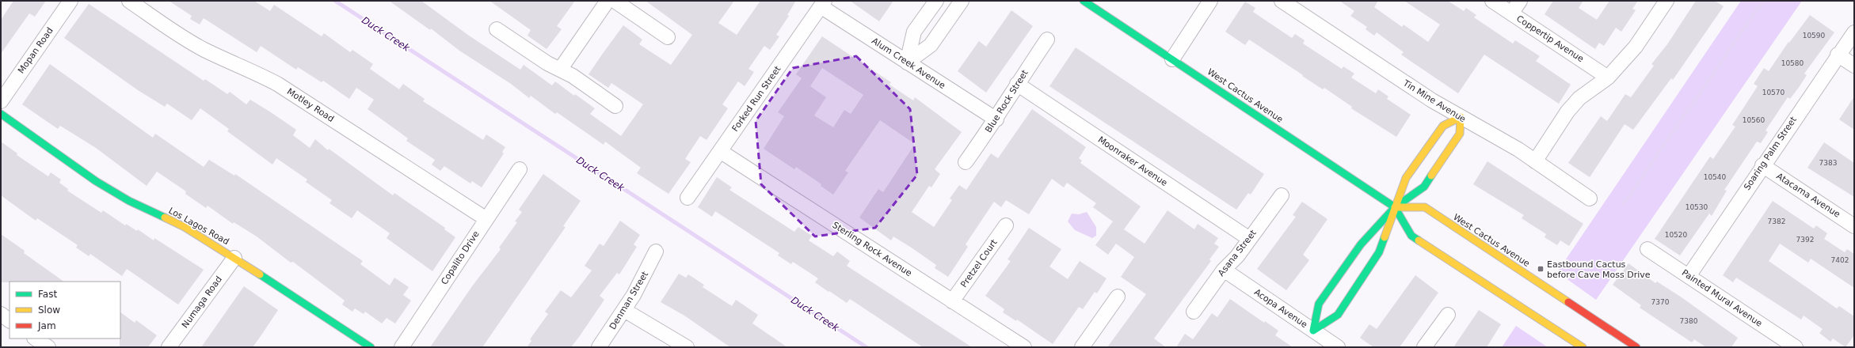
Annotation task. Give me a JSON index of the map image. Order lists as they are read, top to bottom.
{
  "streets": {
    "street": [
      "Coppertip Avenue",
      "Mopan Road",
      "Alum Creek Avenue",
      "West Cactus Avenue",
      "Forked Run Street",
      "Blue Rock Street",
      "Tin Mine Avenue",
      "Motley Road",
      "Soaring Palm Street",
      "Moonraker Avenue",
      "Atacama Avenue",
      "Los Lagos Road",
      "Sterling Rock Avenue",
      "Asana Street",
      "Copalito Drive",
      "Pretzel Court",
      "Painted Mural Avenue",
      "Denman Street",
      "Numaga Road",
      "Acopa Avenue"
    ]
  },
  "crossings": [
    ["Alum Creek Avenue", "Forked Run Street"],
    ["Alum Creek Avenue", "Blue Rock Street"],
    ["Forked Run Street", "Sterling Rock Avenue"],
    ["Blue Rock Street", "Moonraker Avenue"],
    ["Motley Road", "Copalito Drive"],
    ["Soaring Palm Street", "Atacama Avenue"],
    ["Soaring Palm Street", "Painted Mural Avenue"],
    ["Moonraker Avenue", "Asana Street"],
    ["Los Lagos Road", "Numaga Road"],
    ["Sterling Rock Avenue", "Pretzel Court"],
    ["Asana Street", "Acopa Avenue"]
  ],
  "water": ["Duck Creek"],
  "places": {
    "transit": ["Eastbound Cactus before Cave Moss Drive"]
  },
  "house_numbers": [
    "10590",
    "10580",
    "10570",
    "10560",
    "7383",
    "10540",
    "10530",
    "7382",
    "10520",
    "7392",
    "7402",
    "7370",
    "7380"
  ],
  "legend": ["Fast", "Slow", "Jam"]
}
